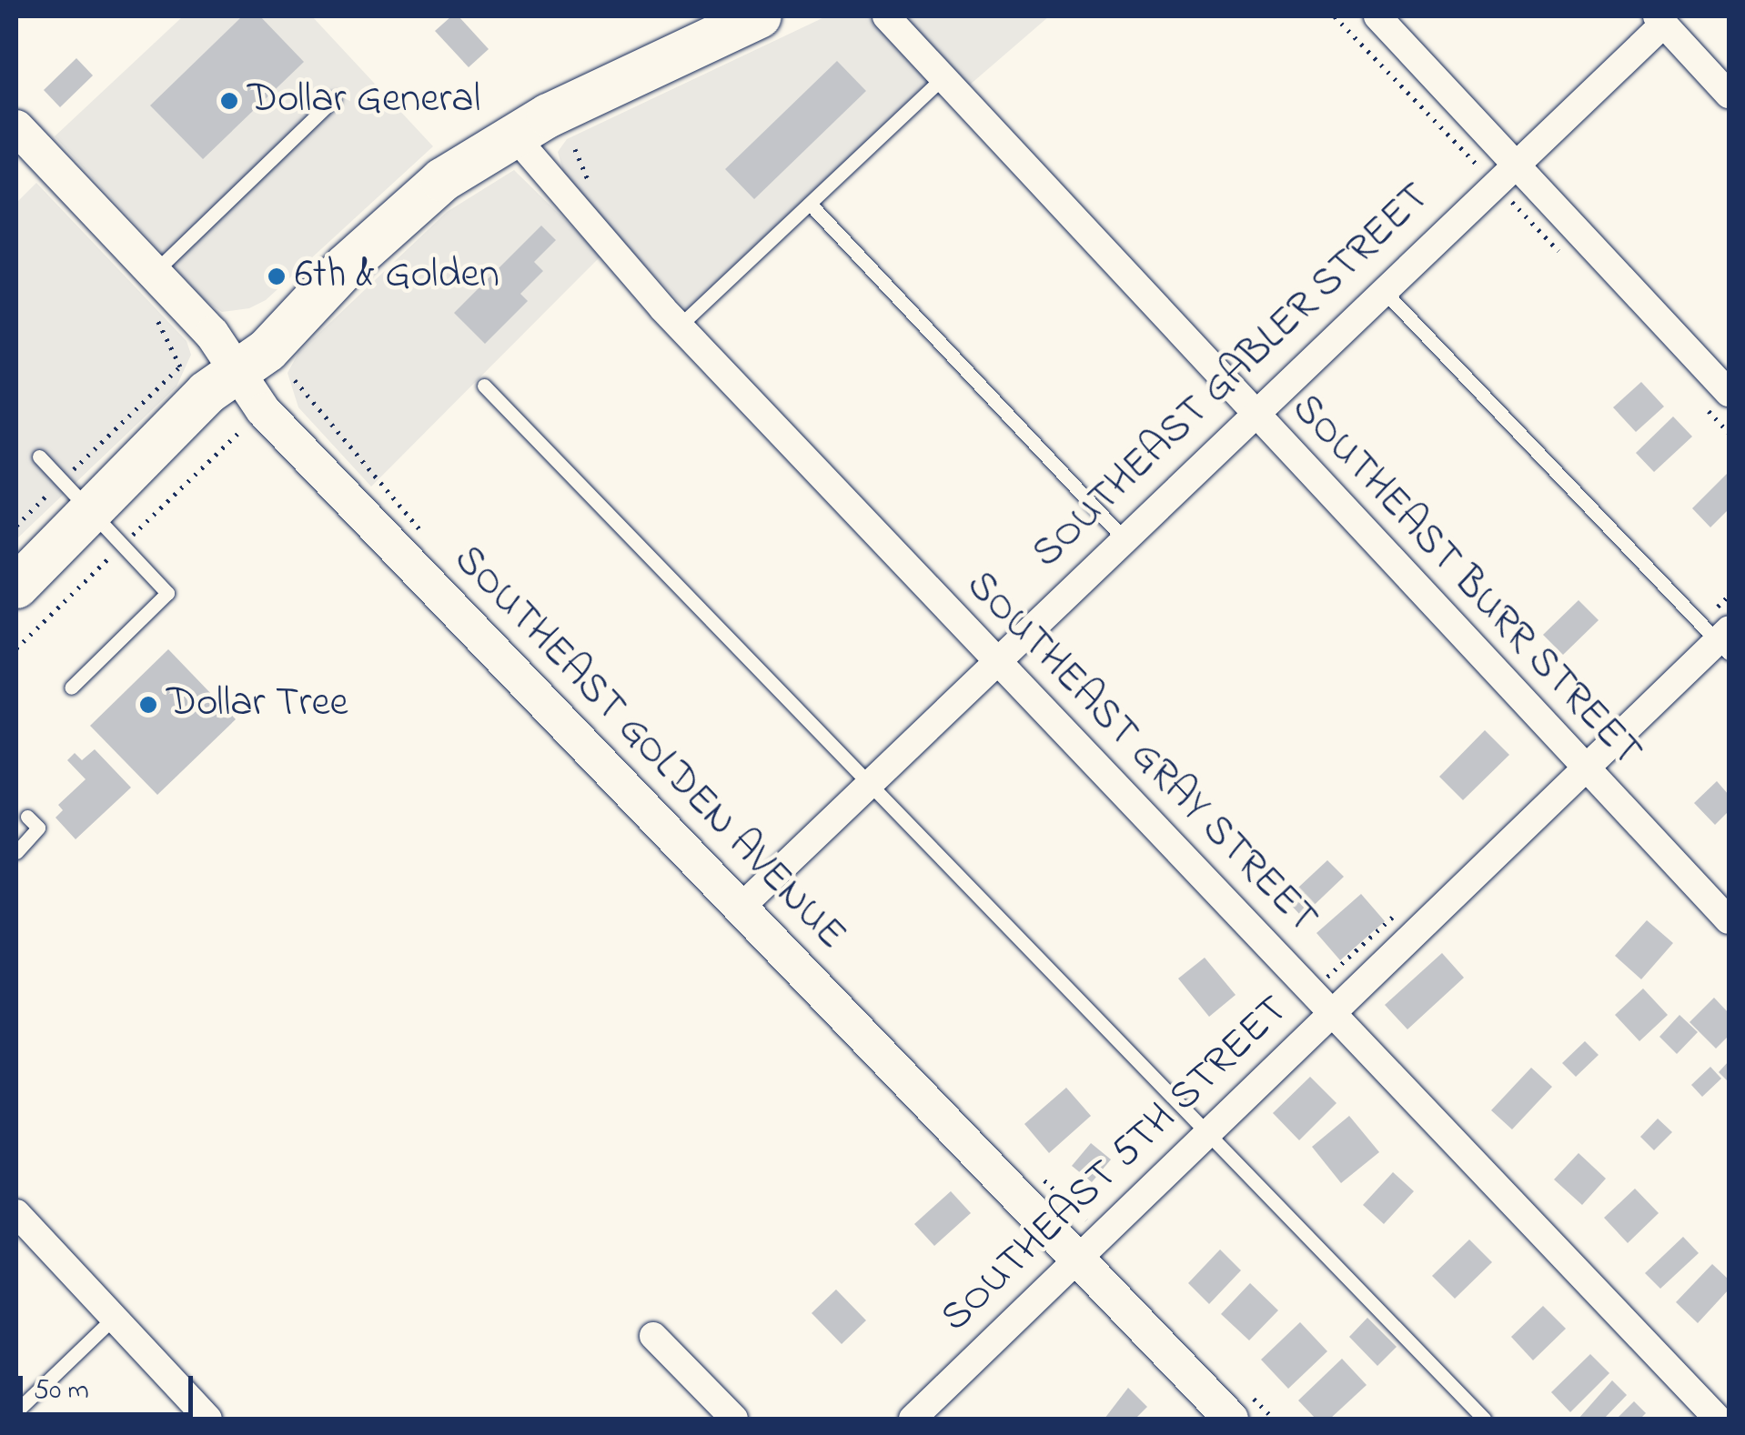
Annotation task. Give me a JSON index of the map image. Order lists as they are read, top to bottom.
{
  "streets": {
    "street": [
      "SOUTHEAST GABLER STREET",
      "SOUTHEAST BURR STREET",
      "SOUTHEAST GOLDEN AVENUE",
      "SOUTHEAST GRAY STREET",
      "SOUTHEAST 5TH STREET"
    ]
  },
  "crossings": [
    ["SOUTHEAST GABLER STREET", "SOUTHEAST BURR STREET"],
    ["SOUTHEAST GABLER STREET", "SOUTHEAST GOLDEN AVENUE"],
    ["SOUTHEAST GABLER STREET", "SOUTHEAST GRAY STREET"],
    ["SOUTHEAST BURR STREET", "SOUTHEAST 5TH STREET"],
    ["SOUTHEAST GOLDEN AVENUE", "SOUTHEAST 5TH STREET"],
    ["SOUTHEAST GRAY STREET", "SOUTHEAST 5TH STREET"]
  ],
  "places": ["Dollar General", "6th & Golden", "Dollar Tree"],
  "scale_bar": "50 m"
}
